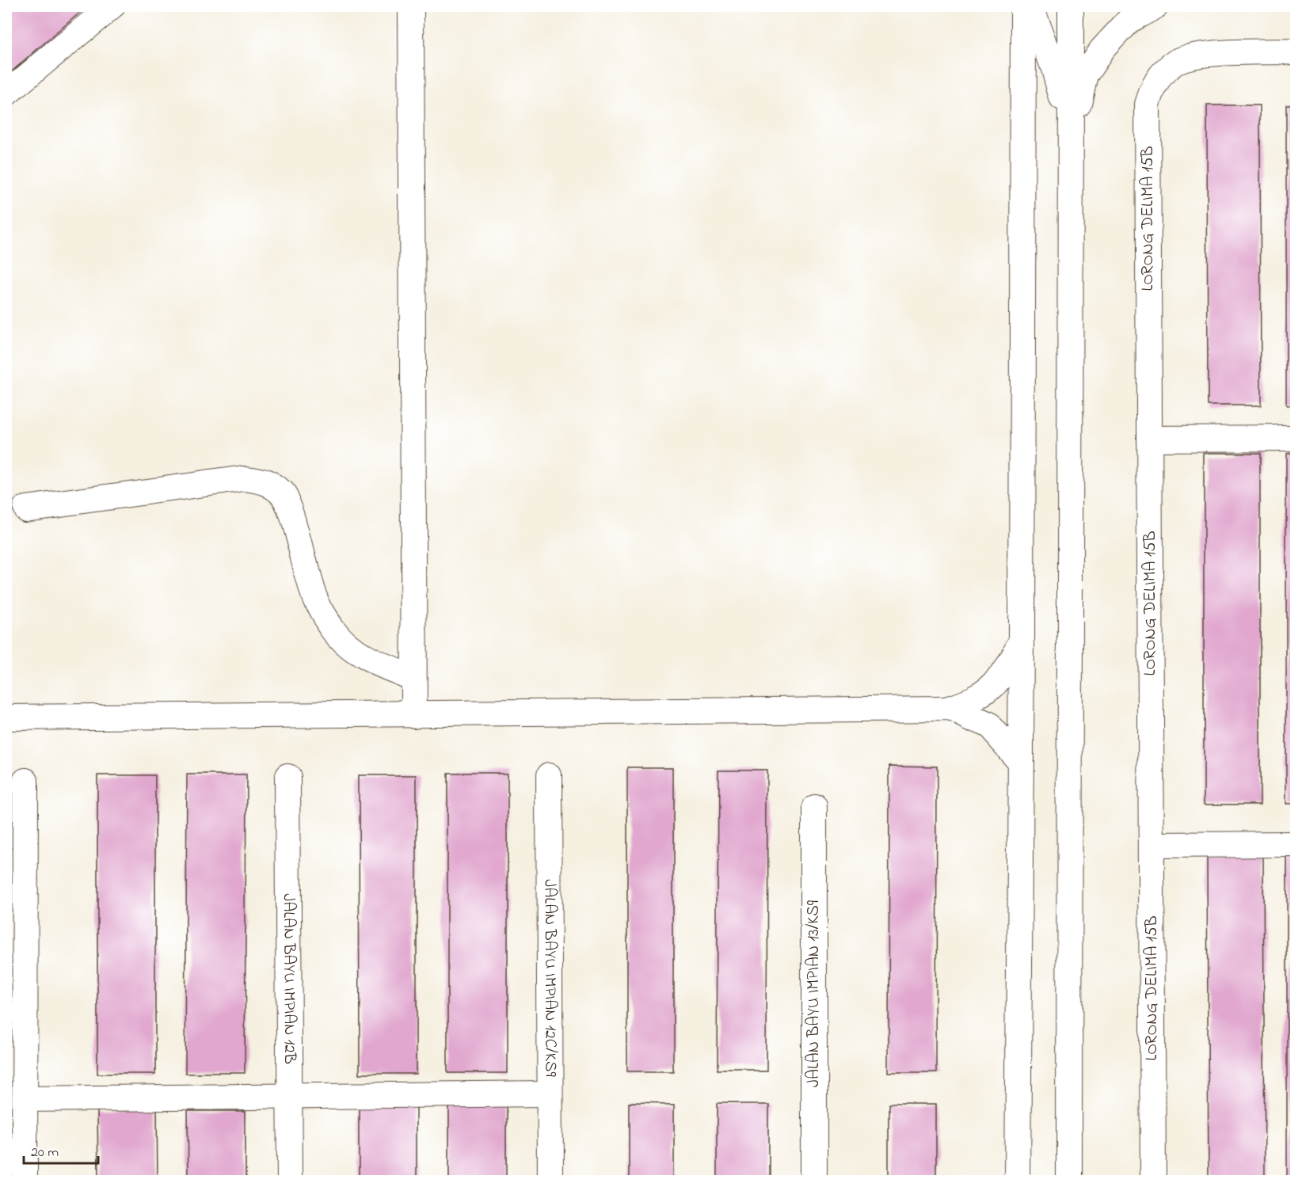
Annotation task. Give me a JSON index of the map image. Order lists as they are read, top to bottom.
{
  "streets": {
    "street": [
      "LORONG DELIMA 15B",
      "JALAN BAYU IMPIAN 12C/KS9",
      "JALAN BAYU IMPIAN 12B",
      "JALAN BAYU IMPIAN 13/KS9"
    ]
  },
  "scale_bar": "20 m"
}
